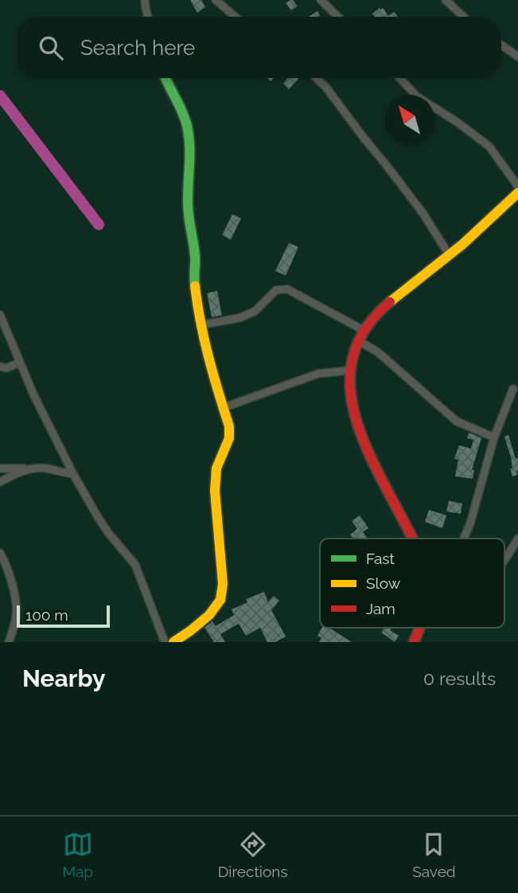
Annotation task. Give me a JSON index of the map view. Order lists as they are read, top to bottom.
{
  "legend": ["Fast", "Slow", "Jam"],
  "scale_bar": "100 m",
  "north": "top left",
  "page": {
    "search": "Search here",
    "scale": "100 m",
    "heading": ["Nearby", "0 results"],
    "nav": ["Map", "Directions", "Saved"]
  }
}
